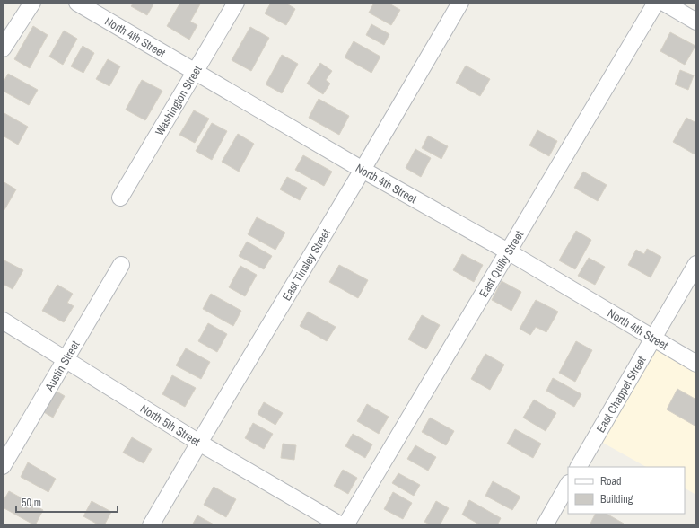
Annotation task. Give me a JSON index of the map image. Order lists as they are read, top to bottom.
{
  "streets": {
    "street": [
      "North 4th Street",
      "Washington Street",
      "East Tinsley Street",
      "East Quilly Street",
      "Austin Street",
      "East Chappel Street",
      "North 5th Street"
    ]
  },
  "crossings": [
    ["North 4th Street", "Washington Street"],
    ["North 4th Street", "East Tinsley Street"],
    ["North 4th Street", "East Quilly Street"],
    ["North 4th Street", "East Chappel Street"],
    ["East Tinsley Street", "North 5th Street"],
    ["Austin Street", "North 5th Street"]
  ],
  "legend": ["Road", "Building"],
  "scale_bar": "50 m"
}
